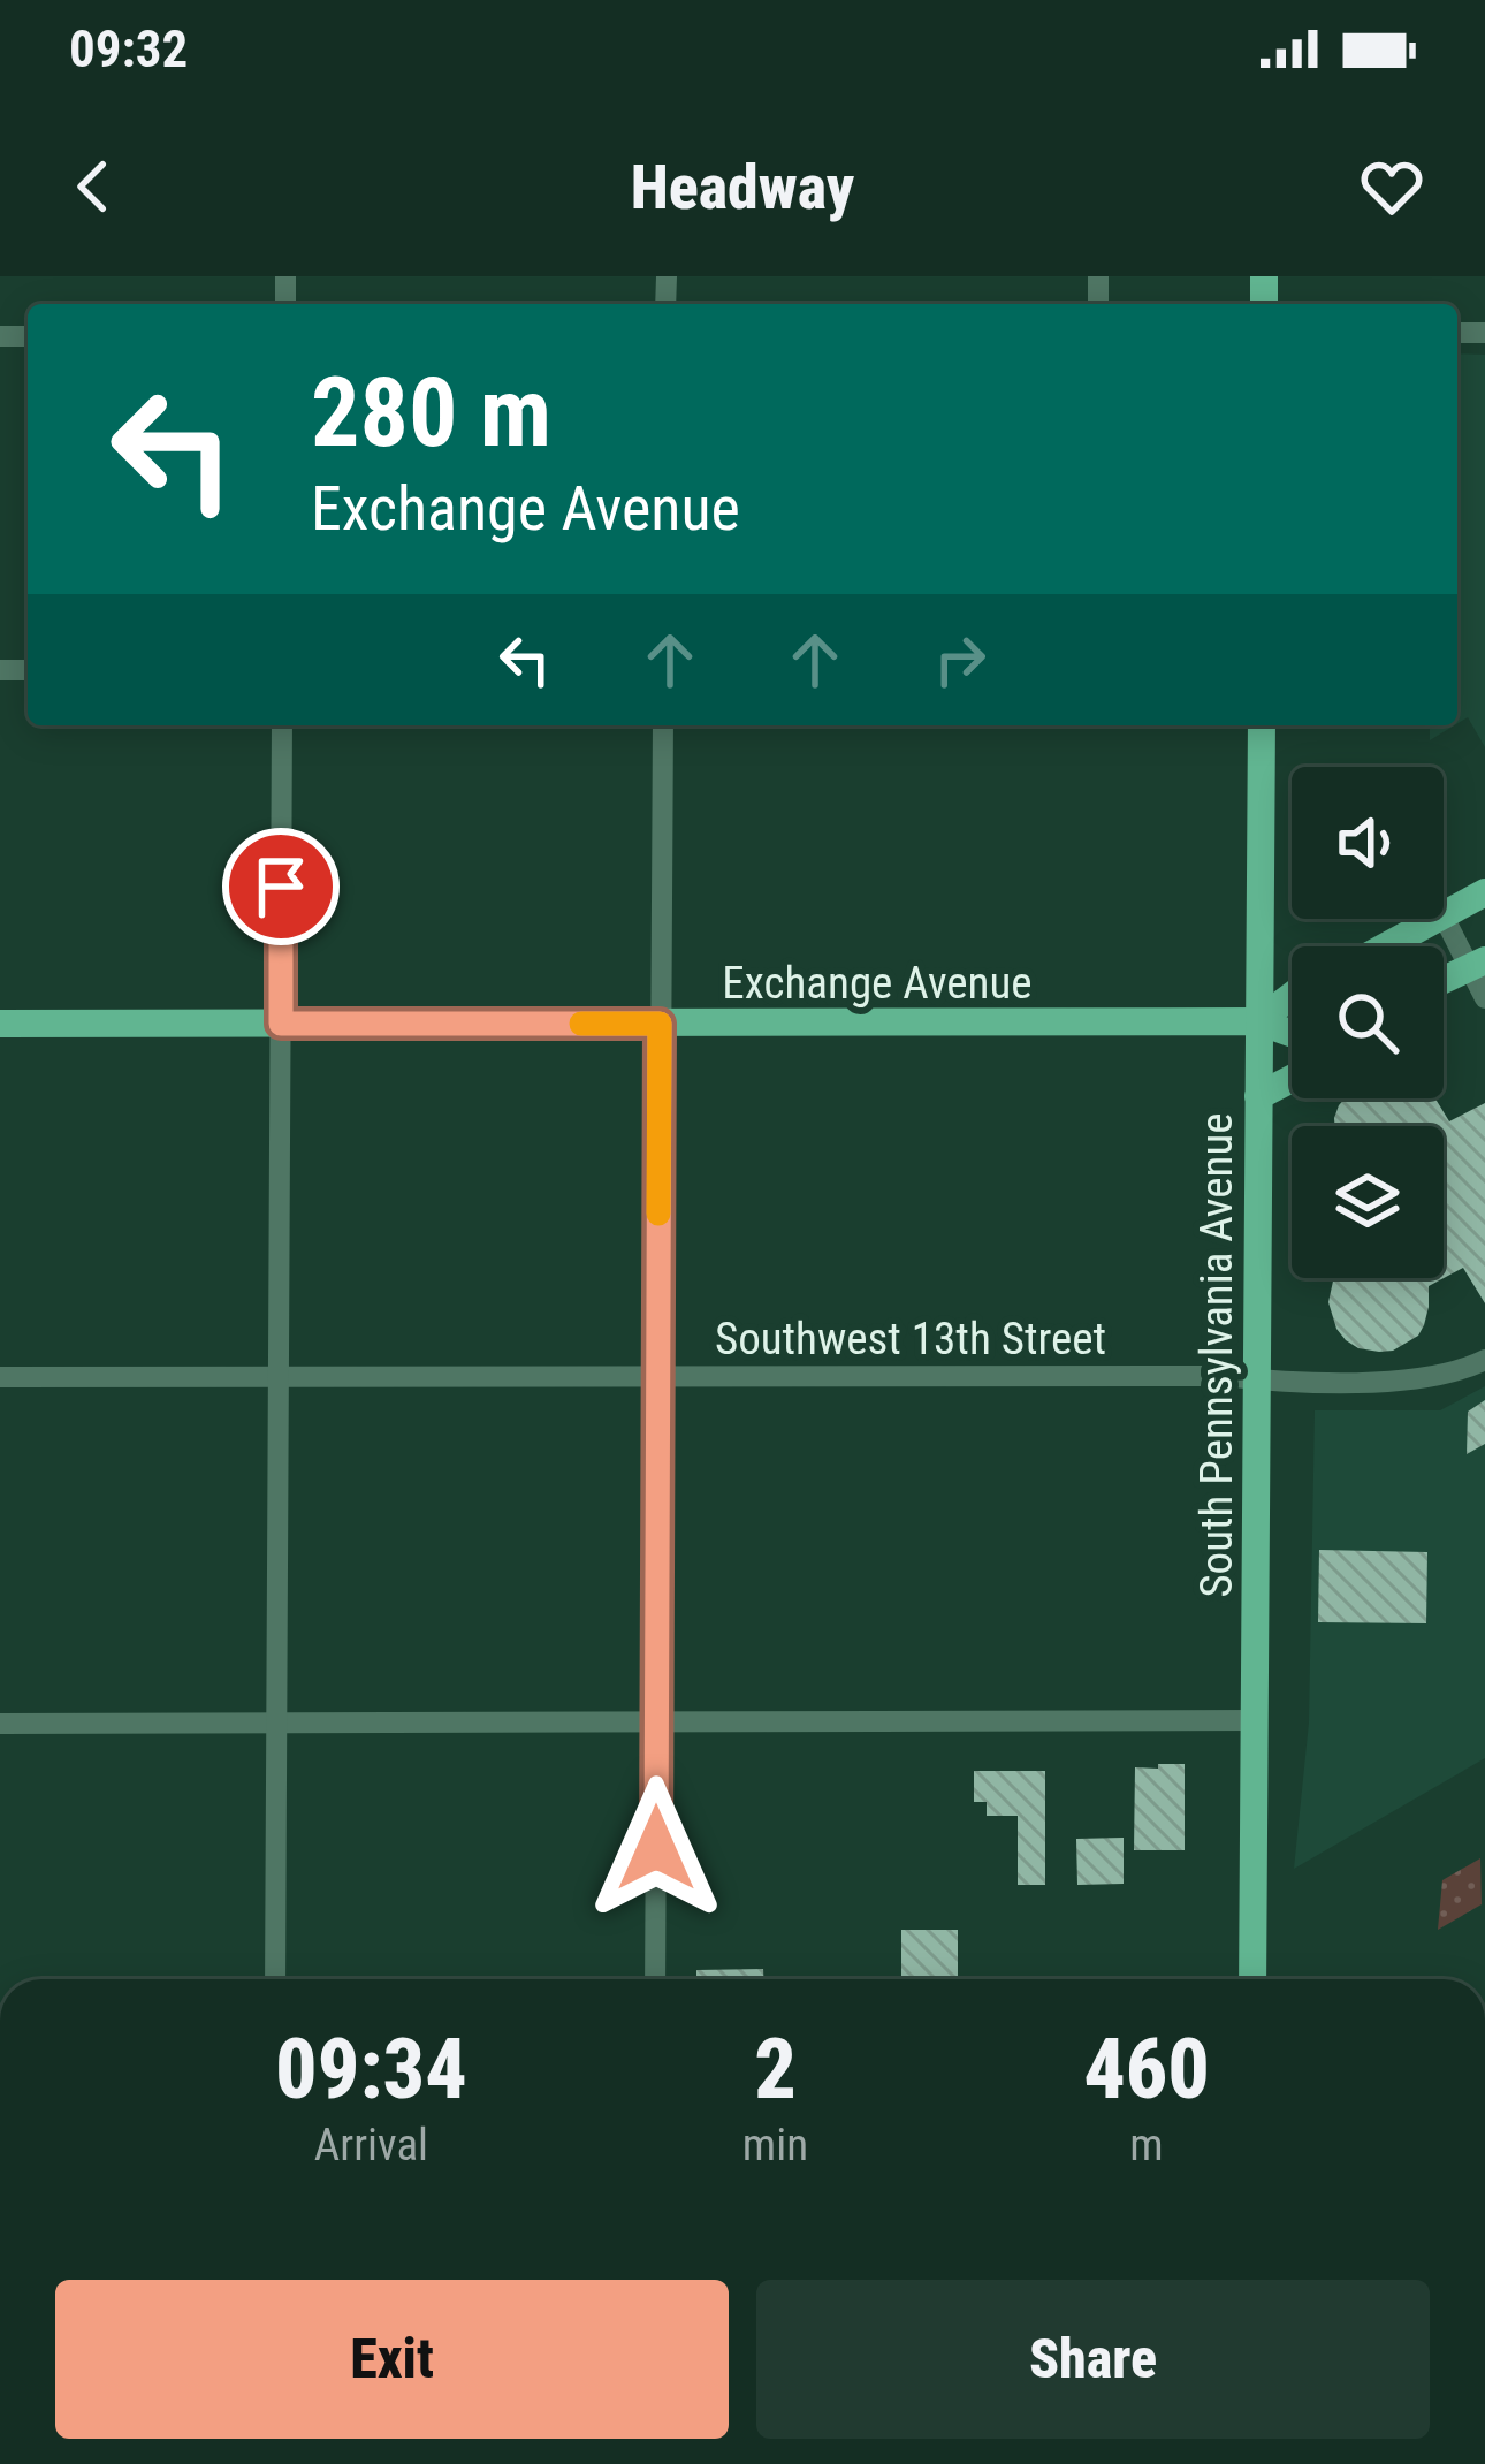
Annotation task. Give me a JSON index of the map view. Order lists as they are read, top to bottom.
{
  "streets": {
    "main road": ["Exchange Avenue", "South Pennsylvania Avenue"],
    "street": ["Southwest 13th Street"]
  },
  "crossings": [
    ["Exchange Avenue", "South Pennsylvania Avenue"],
    ["Southwest 13th Street", "South Pennsylvania Avenue"]
  ],
  "page": {
    "status": "09:32",
    "header": "Headway",
    "turn": ["280 m", "Exchange Avenue"],
    "eta": [
      "09:34",
      "Arrival",
      "2",
      "min",
      "460",
      "m"
    ],
    "buttons": ["Exit", "Share"]
  }
}
